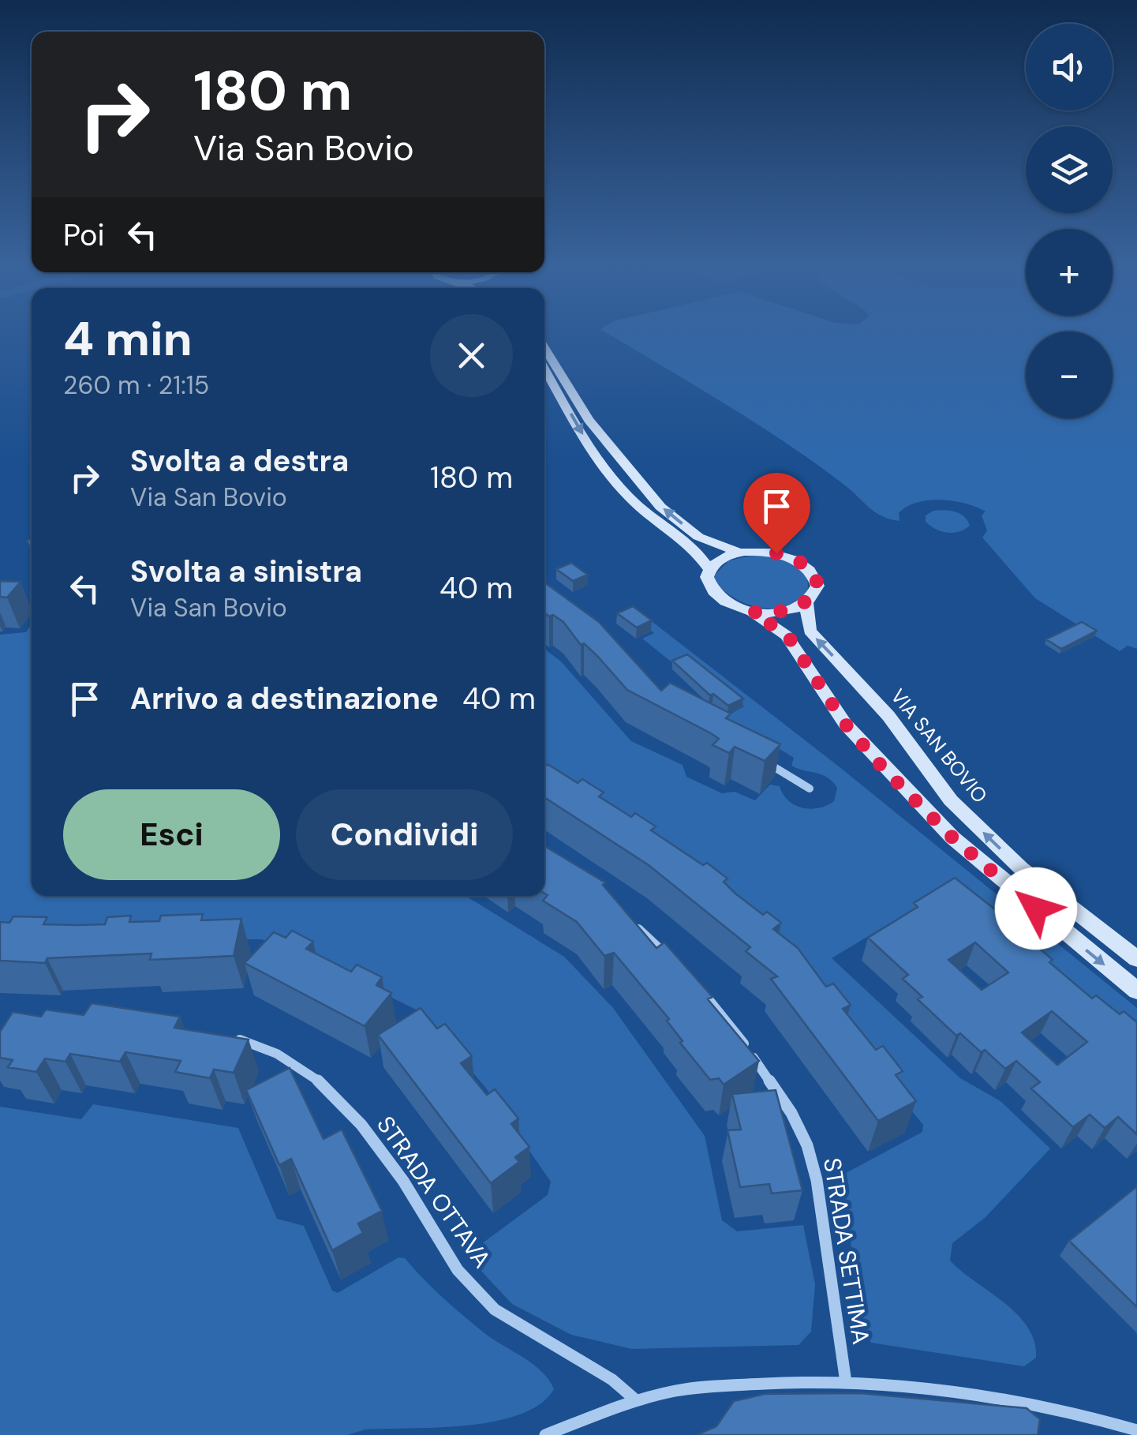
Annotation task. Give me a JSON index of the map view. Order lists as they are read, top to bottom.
{
  "streets": {
    "main road": ["VIA SAN BOVIO"],
    "street": ["STRADA OTTAVA", "STRADA SETTIMA"]
  },
  "page": {
    "map_buttons": ["+", "−"],
    "turn": ["180 m", "Via San Bovio"],
    "then": "Poi",
    "heading": ["4 min", "260 m · 21:15"],
    "list": [
      {
        "name": "Svolta a destra",
        "note": "Via San Bovio",
        "value": "180 m"
      },
      {
        "name": "Svolta a sinistra",
        "note": "Via San Bovio",
        "value": "40 m"
      },
      {
        "name": "Arrivo a destinazione",
        "value": "40 m"
      }
    ],
    "buttons": ["Esci", "Condividi"]
  }
}
